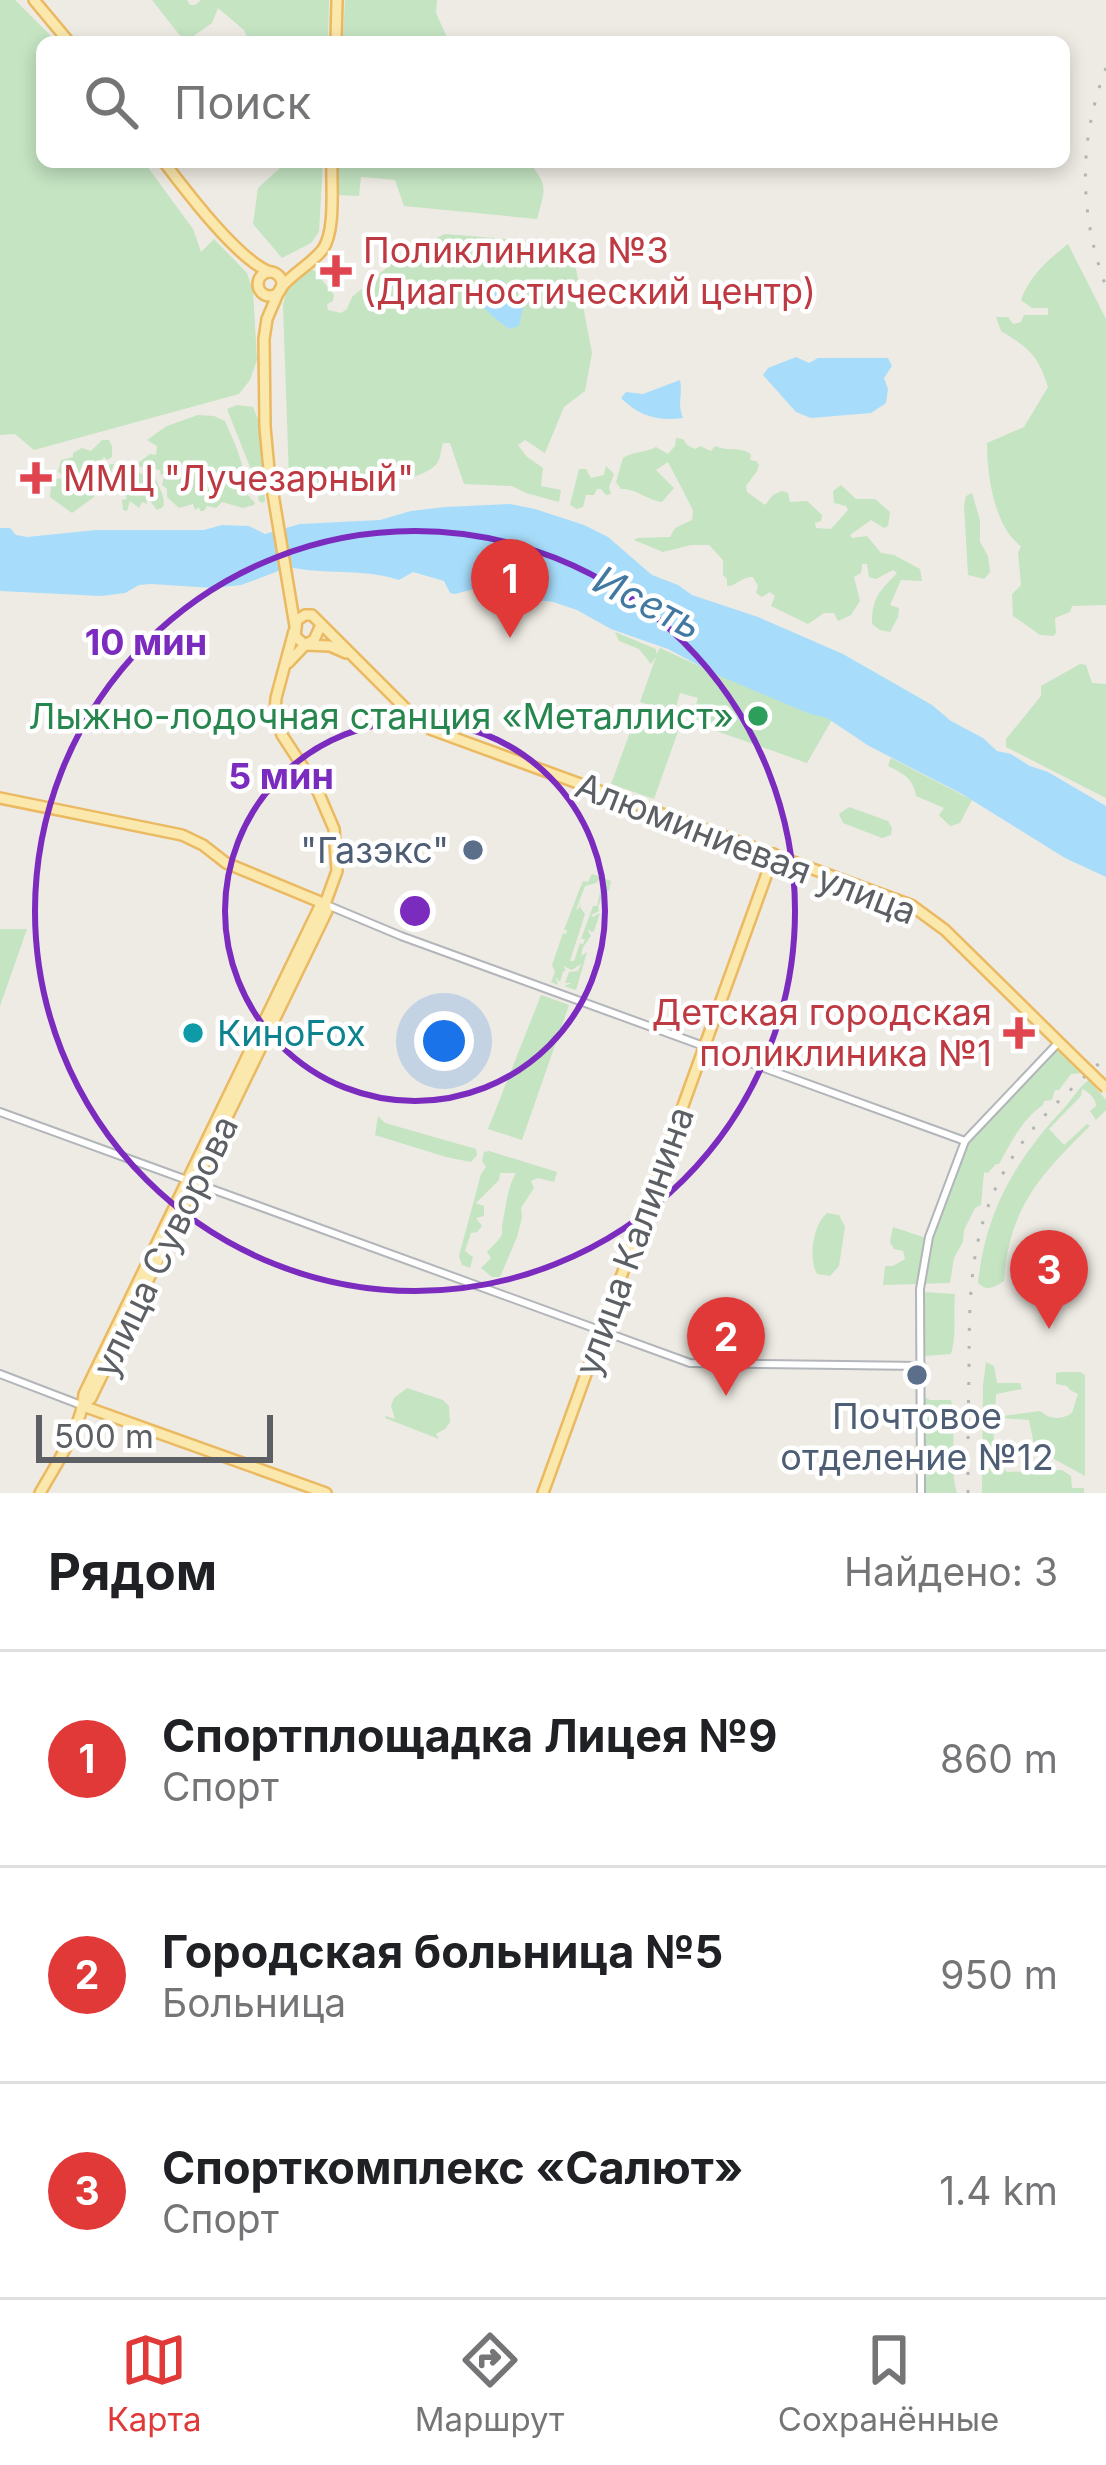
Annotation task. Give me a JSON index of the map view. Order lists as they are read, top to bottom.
{
  "streets": {
    "main road": ["Алюминиевая улица", "улица Калинина", "улица Суворова"]
  },
  "crossings": [
    ["Алюминиевая улица", "улица Калинина"],
    ["Алюминиевая улица", "улица Суворова"]
  ],
  "water": ["Исеть"],
  "places": {
    "health": ["Поликлиника №3 (Диагностический центр)", "ММЦ \"Лучезарный\"", "Детская городская поликлиника №1"],
    "other": [
      "Лыжно-лодочная станция «Металлист»",
      "\"Газэкс\"",
      "КиноFox",
      "Почтовое отделение №12"
    ]
  },
  "scale_bar": "500 m",
  "page": {
    "search": "Поиск",
    "pins": ["1", "3", "2"],
    "scale": "500 m",
    "heading": ["Рядом", "Найдено: 3"],
    "list": [
      {
        "mark": "1",
        "name": "Спортплощадка Лицея №9",
        "note": "Спорт",
        "value": "860 m"
      },
      {
        "mark": "2",
        "name": "Городская больница №5",
        "note": "Больница",
        "value": "950 m"
      },
      {
        "mark": "3",
        "name": "Спорткомплекс «Салют»",
        "note": "Спорт",
        "value": "1.4 km"
      }
    ],
    "nav": ["Карта", "Маршрут", "Сохранённые"]
  },
  "rings": ["10 мин", "5 мин"]
}
